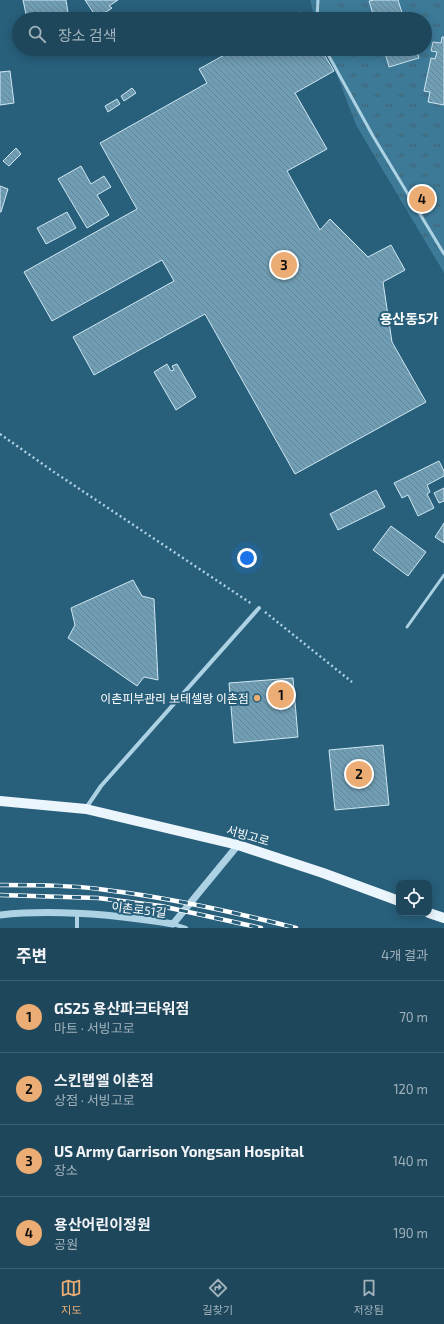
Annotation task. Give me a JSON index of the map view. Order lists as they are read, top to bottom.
{
  "streets": {
    "main road": ["서빙고로"],
    "street": ["이촌로51길"]
  },
  "crossings": [
    ["서빙고로", "이촌로51길"]
  ],
  "districts": ["용산동5가"],
  "places": ["이촌피부관리 보테셀랑 이촌점"],
  "page": {
    "search": "장소 검색",
    "pins": [
      "4",
      "3",
      "1",
      "2"
    ],
    "heading": ["주변", "4개 결과"],
    "list": [
      {
        "mark": "1",
        "name": "GS25 용산파크타워점",
        "note": "마트 · 서빙고로",
        "value": "70 m"
      },
      {
        "mark": "2",
        "name": "스킨랩엘 이촌점",
        "note": "상점 · 서빙고로",
        "value": "120 m"
      },
      {
        "mark": "3",
        "name": "US Army Garrison Yongsan Hospital",
        "note": "장소",
        "value": "140 m"
      },
      {
        "mark": "4",
        "name": "용산어린이정원",
        "note": "공원",
        "value": "190 m"
      }
    ],
    "nav": ["지도", "길찾기", "저장됨"]
  }
}
